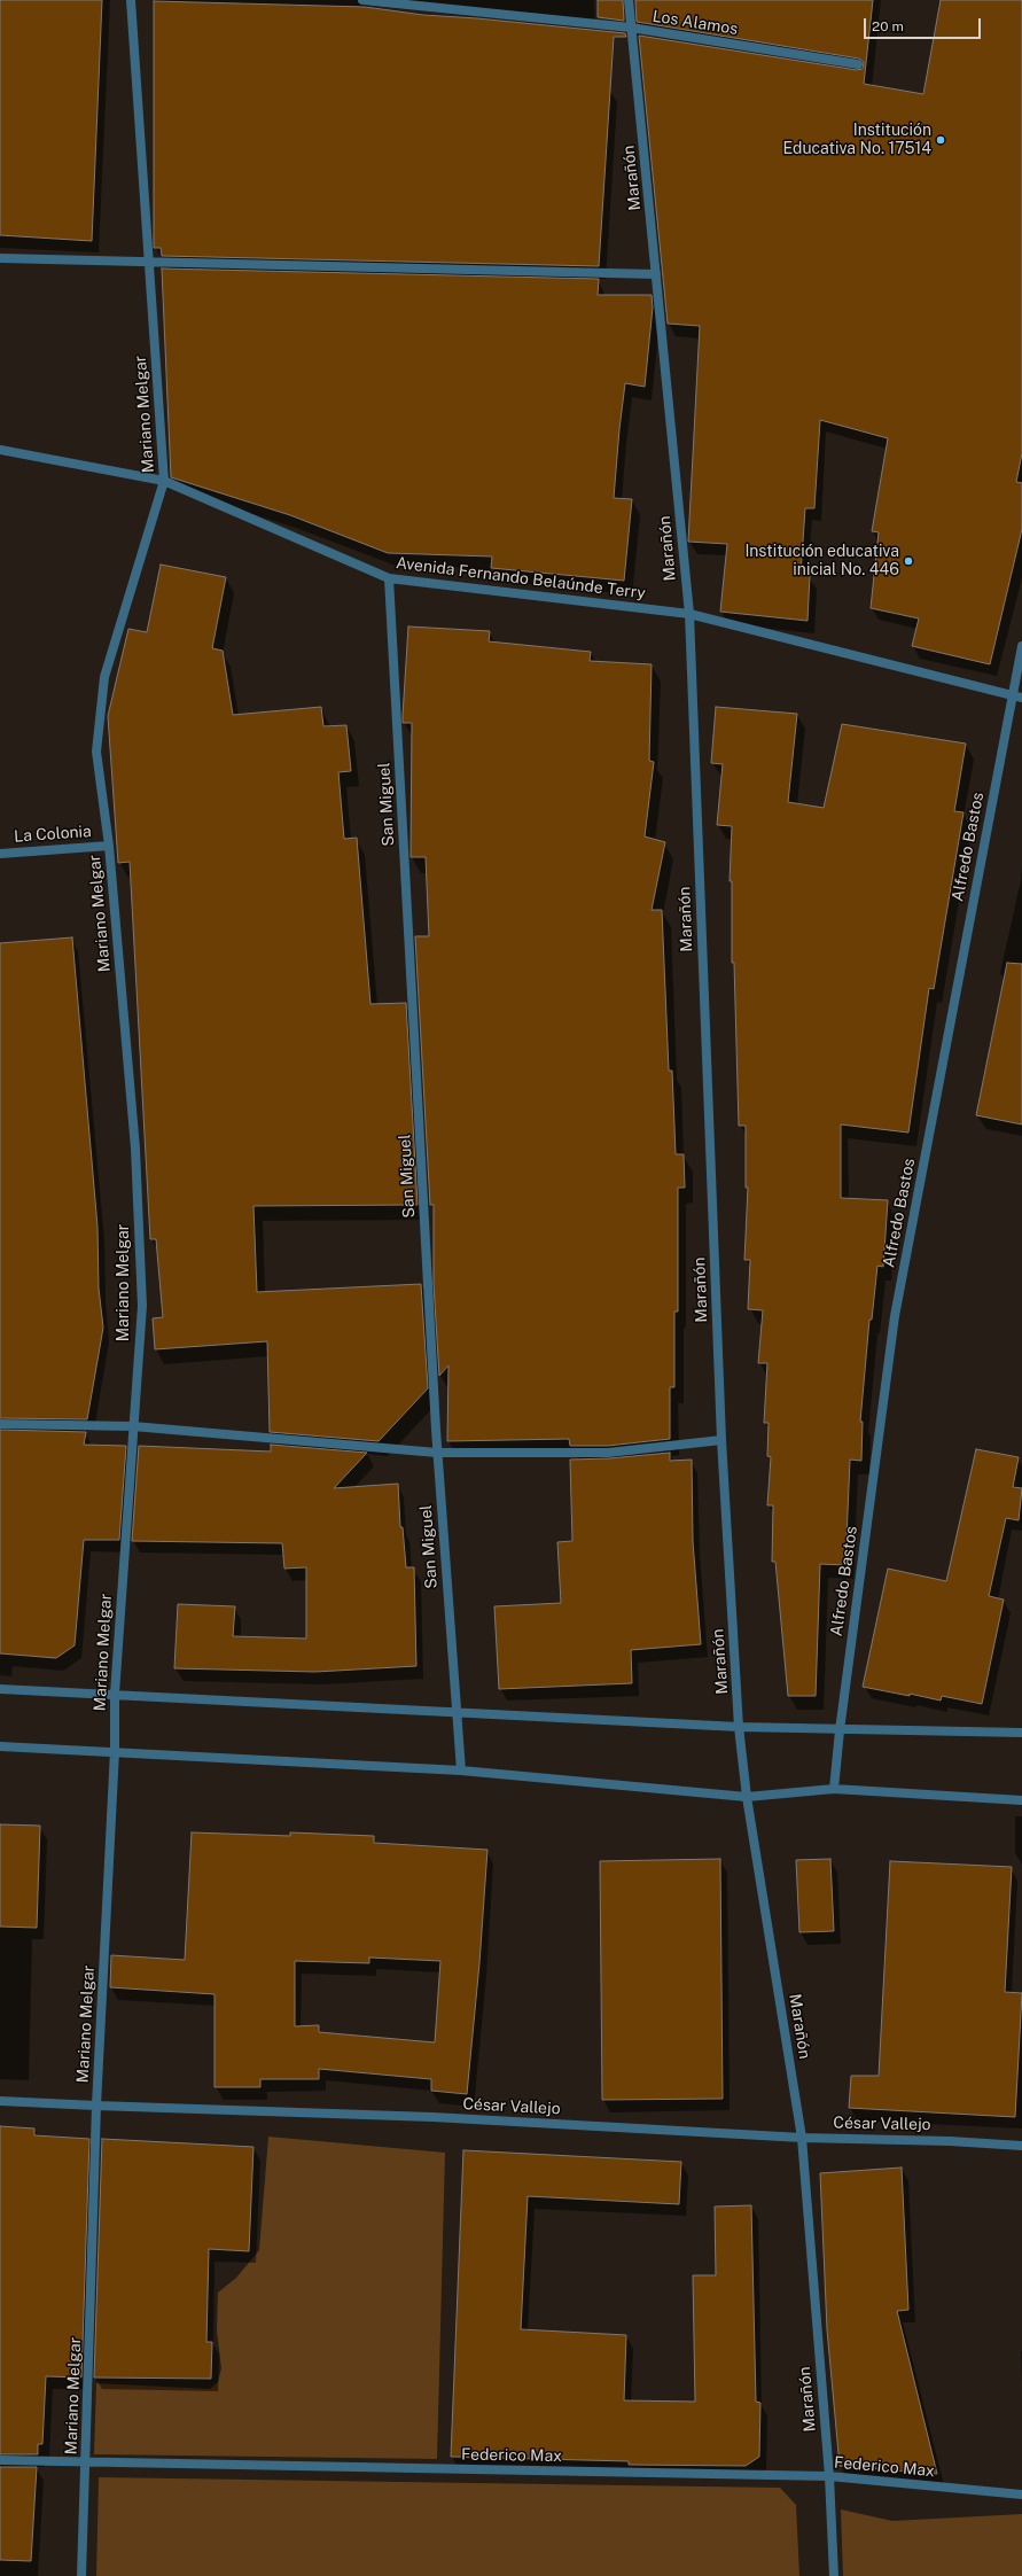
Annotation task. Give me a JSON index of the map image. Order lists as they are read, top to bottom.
{
  "streets": {
    "street": [
      "Los Alamos",
      "Marañón",
      "Mariano Melgar",
      "Avenida Fernando Belaúnde Terry",
      "San Miguel",
      "La Colonia",
      "Alfredo Bastos",
      "César Vallejo",
      "Federico Max"
    ]
  },
  "crossings": [
    ["Los Alamos", "Marañón"],
    ["Marañón", "Avenida Fernando Belaúnde Terry"],
    ["Marañón", "César Vallejo"],
    ["Marañón", "Federico Max"],
    ["Mariano Melgar", "Avenida Fernando Belaúnde Terry"],
    ["Mariano Melgar", "La Colonia"],
    ["Mariano Melgar", "César Vallejo"],
    ["Mariano Melgar", "Federico Max"],
    ["Avenida Fernando Belaúnde Terry", "San Miguel"],
    ["Avenida Fernando Belaúnde Terry", "Alfredo Bastos"]
  ],
  "places": ["Institución Educativa No. 17514", "Institución educativa inicial No. 446"],
  "scale_bar": "20 m"
}
